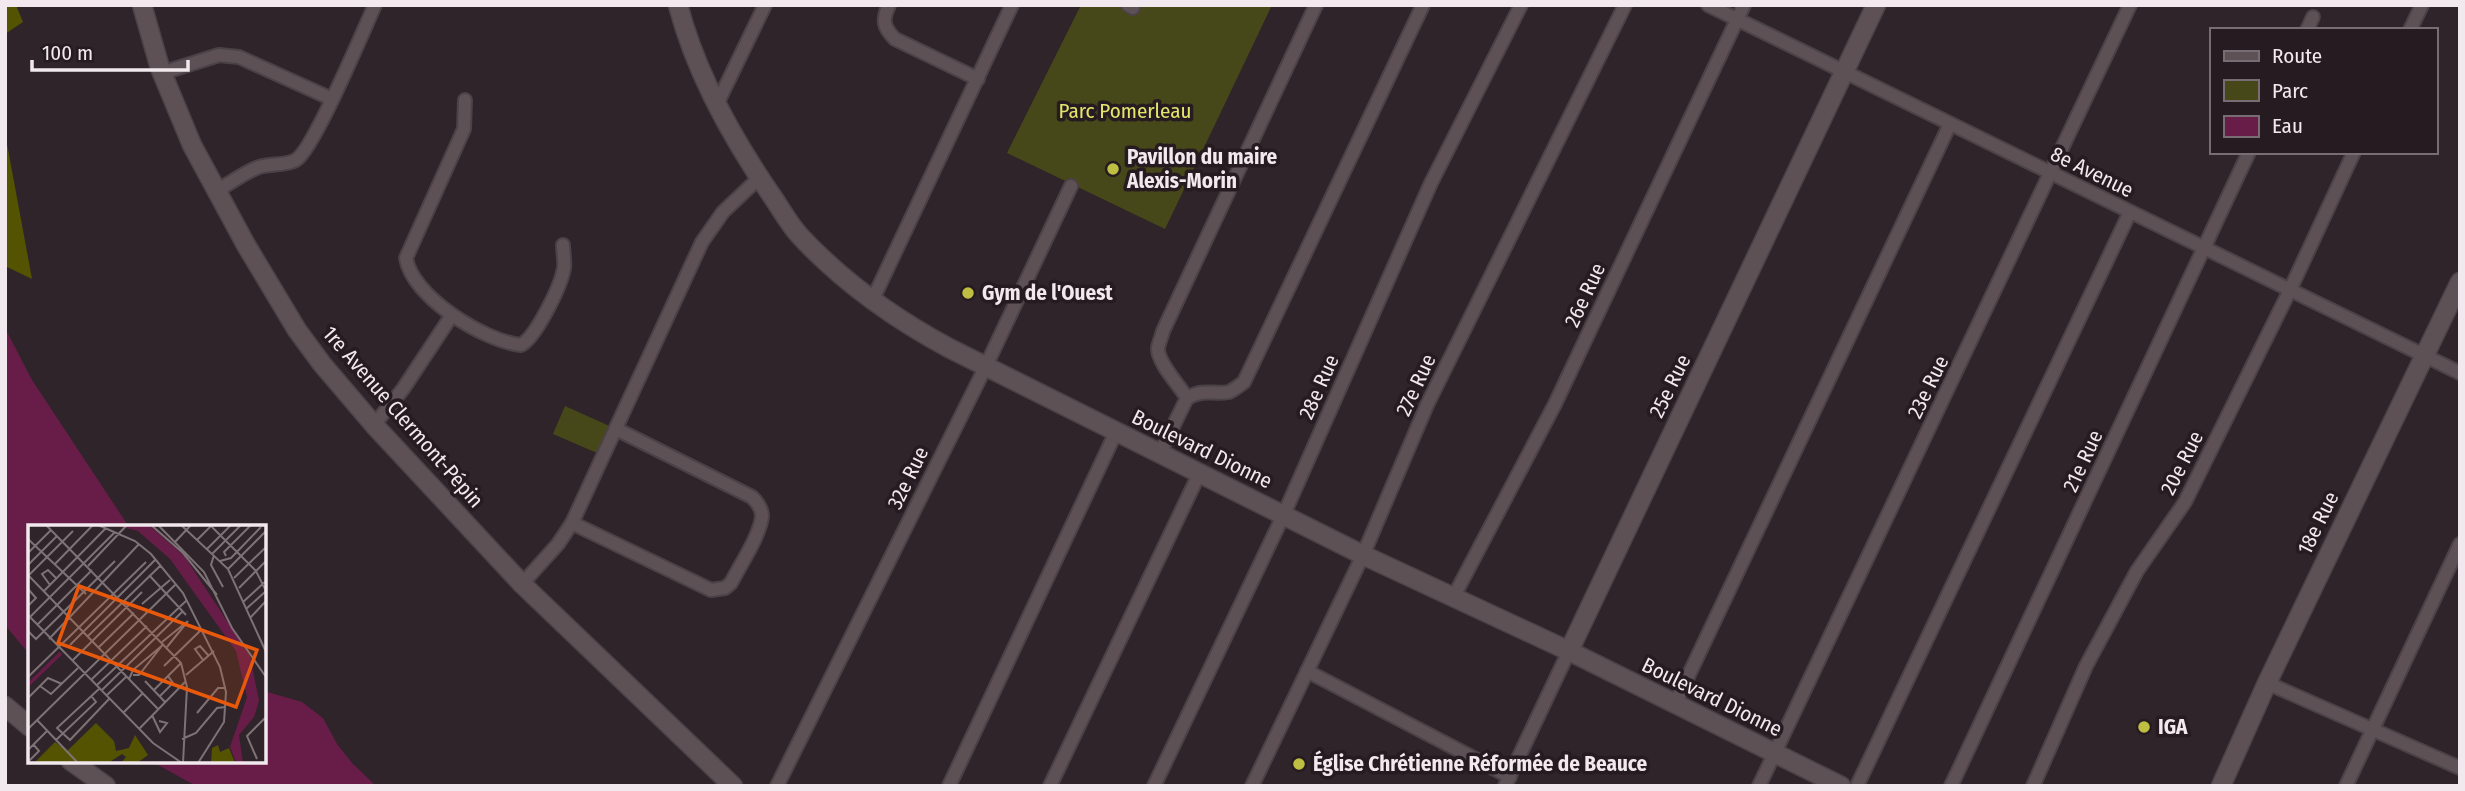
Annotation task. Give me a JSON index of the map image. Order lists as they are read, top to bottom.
{
  "streets": {
    "street": [
      "8e Avenue",
      "26e Rue",
      "27e Rue",
      "25e Rue",
      "28e Rue",
      "23e Rue",
      "1re Avenue Clermont-Pépin",
      "Boulevard Dionne",
      "21e Rue",
      "20e Rue",
      "32e Rue",
      "18e Rue"
    ]
  },
  "crossings": [
    ["8e Avenue", "26e Rue"],
    ["8e Avenue", "25e Rue"],
    ["8e Avenue", "23e Rue"],
    ["8e Avenue", "21e Rue"],
    ["8e Avenue", "20e Rue"],
    ["8e Avenue", "18e Rue"],
    ["26e Rue", "Boulevard Dionne"],
    ["27e Rue", "Boulevard Dionne"],
    ["25e Rue", "Boulevard Dionne"],
    ["28e Rue", "Boulevard Dionne"],
    ["23e Rue", "Boulevard Dionne"],
    ["Boulevard Dionne", "32e Rue"]
  ],
  "parks": ["Parc Pomerleau"],
  "places": [
    "Pavillon du maire Alexis-Morin",
    "Gym de l'Ouest",
    "IGA",
    "Église Chrétienne Réformée de Beauce"
  ],
  "legend": ["Route", "Parc", "Eau"],
  "scale_bar": "100 m"
}
